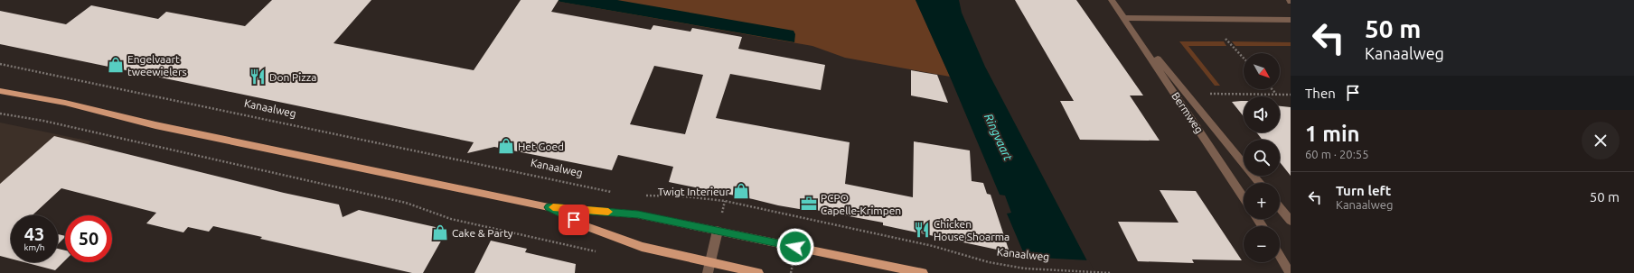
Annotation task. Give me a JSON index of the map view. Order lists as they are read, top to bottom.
{
  "streets": {
    "street": ["Bermweg"],
    "path": ["Kanaalweg"]
  },
  "water": ["Ringvaart"],
  "places": {
    "shop": [
      "Engelvaart tweewielers",
      "Het Goed",
      "Twigt Interieur",
      "Cake & Party"
    ],
    "restaurant": ["Don Pizza", "Chicken House Shoarma"],
    "office": ["PCPO Capelle-Krimpen"]
  },
  "north": "bottom right",
  "page": {
    "turn": ["50 m", "Kanaalweg"],
    "map_buttons": ["+", "−"],
    "then": "Then",
    "heading": ["1 min", "60 m · 20:55"],
    "list": [
      {
        "name": "Turn left",
        "note": "Kanaalweg",
        "value": "50 m"
      }
    ],
    "speed": "43 km/h",
    "limit": "50"
  }
}
